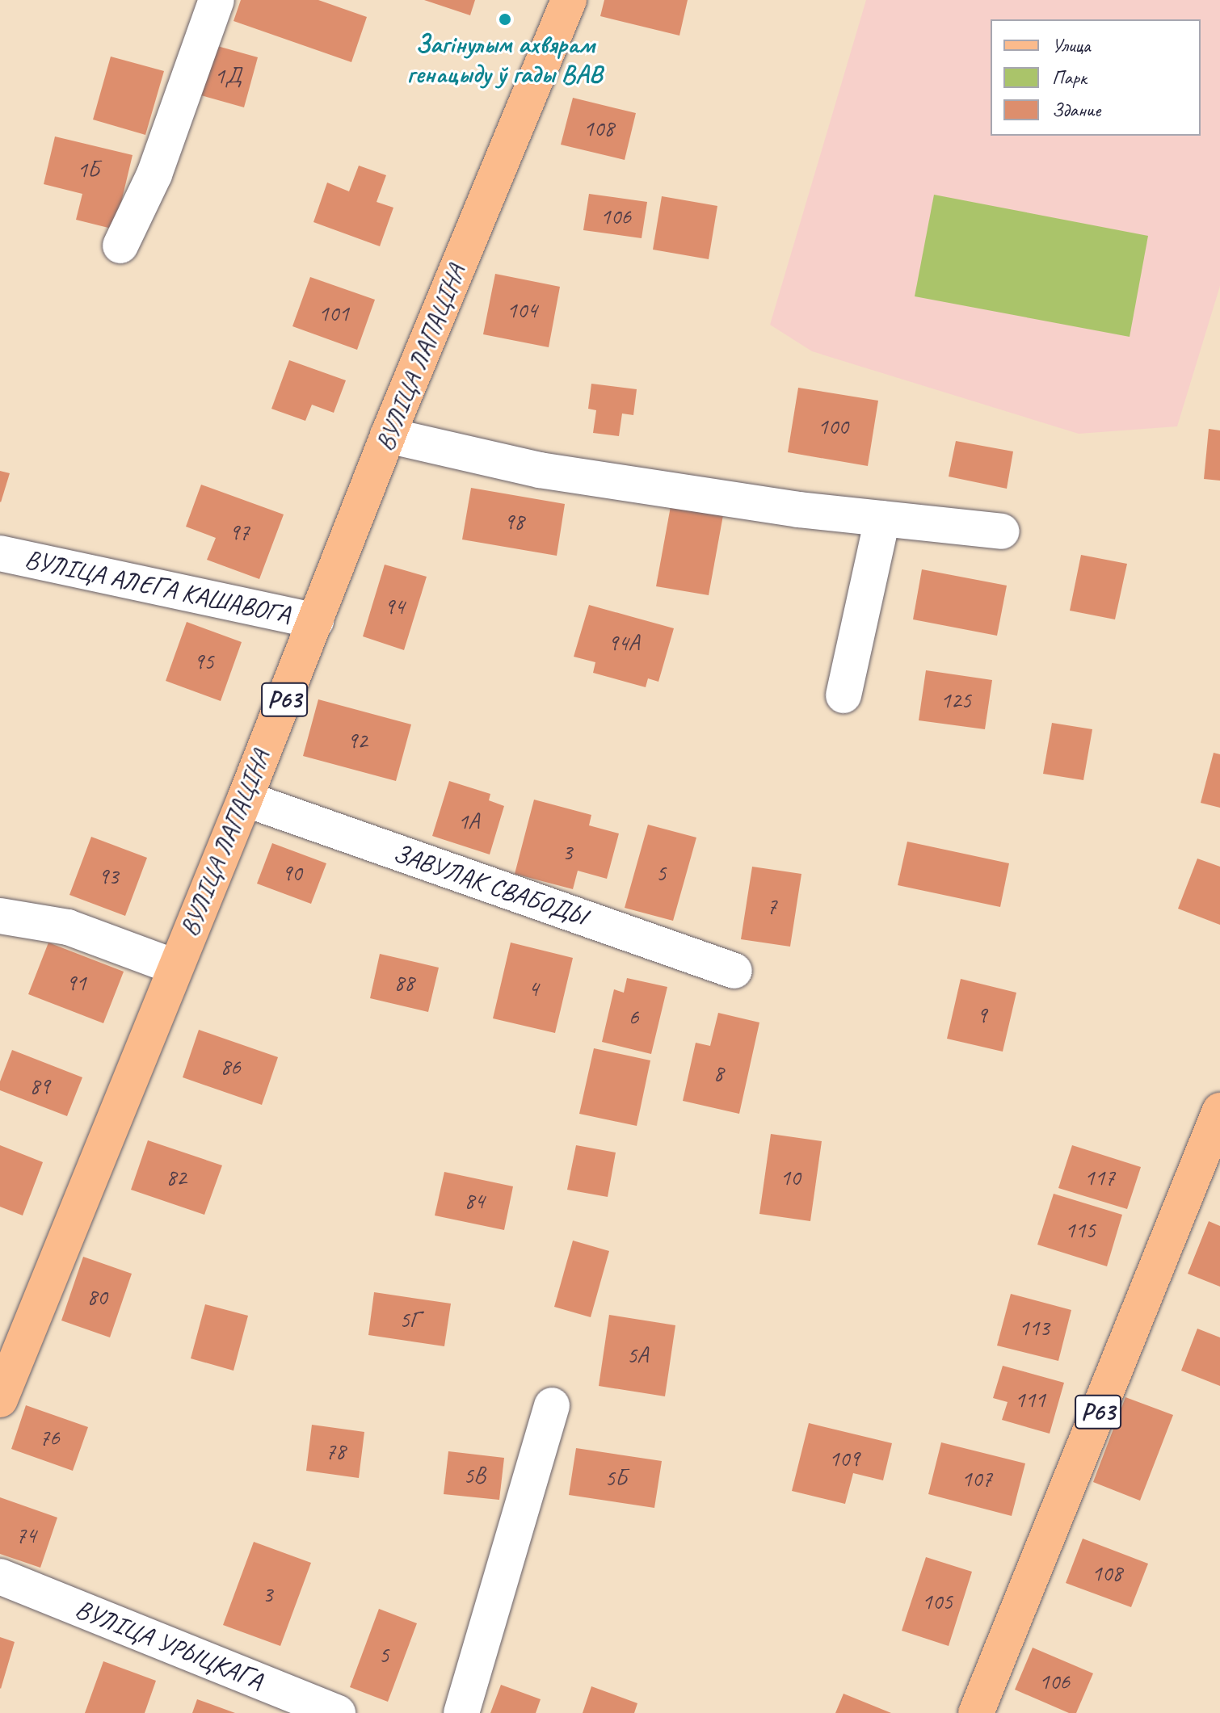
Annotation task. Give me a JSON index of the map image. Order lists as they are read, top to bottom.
{
  "streets": {
    "main road": ["ВУЛІЦА ЛАПАЦІНА", "Р63"],
    "street": ["ВУЛІЦА АЛЕГА КАШАВОГА", "ЗАВУЛАК СВАБОДЫ", "ВУЛІЦА УРЫЦКАГА"]
  },
  "crossings": [
    ["ВУЛІЦА ЛАПАЦІНА", "ВУЛІЦА АЛЕГА КАШАВОГА"],
    ["ВУЛІЦА ЛАПАЦІНА", "ЗАВУЛАК СВАБОДЫ"]
  ],
  "places": ["Загінулым ахвярам генацыду ў гады ВАВ"],
  "house_numbers": [
    "1Д",
    "108",
    "1Б",
    "106",
    "104",
    "101",
    "100",
    "98",
    "97",
    "94",
    "94А",
    "95",
    "125",
    "92",
    "1А",
    "3",
    "90",
    "5",
    "93",
    "7",
    "91",
    "88",
    "4",
    "9",
    "6",
    "86",
    "8",
    "89",
    "82",
    "10",
    "117",
    "84",
    "115",
    "80",
    "5Г",
    "113",
    "5А",
    "111",
    "76",
    "78",
    "109",
    "5В",
    "5Б",
    "107",
    "74",
    "108",
    "3",
    "105",
    "5",
    "106"
  ],
  "legend": ["Улица", "Парк", "Здание"]
}
